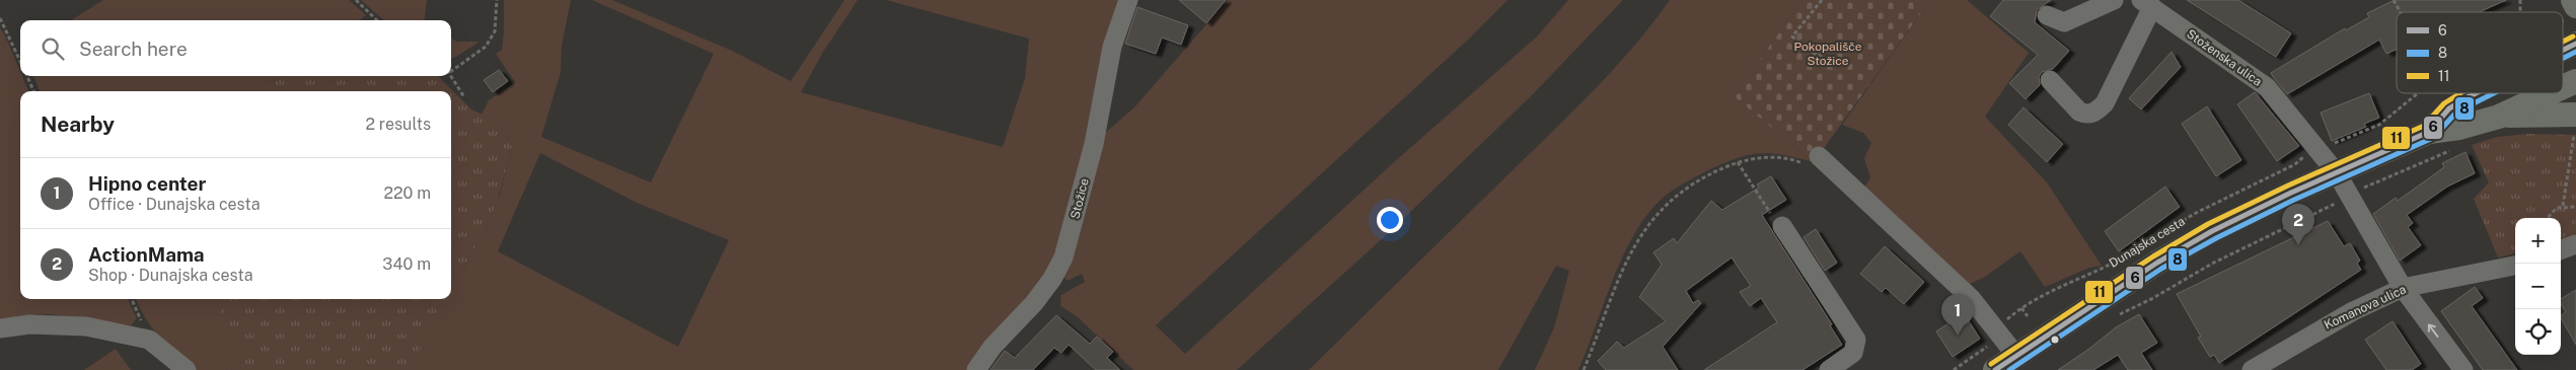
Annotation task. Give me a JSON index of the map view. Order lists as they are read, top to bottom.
{
  "streets": {
    "main road": ["Dunajska cesta"],
    "street": ["Stoženska ulica", "Stožice", "Komanova ulica"]
  },
  "crossings": [
    ["Stoženska ulica", "Dunajska cesta"],
    ["Stoženska ulica", "Komanova ulica"]
  ],
  "parks": ["Pokopališče Stožice"],
  "lines": ["transit line 11", "transit line 6", "transit line 8"],
  "legend": ["6", "8", "11"],
  "page": {
    "search": "Search here",
    "heading": ["Nearby", "2 results"],
    "list": [
      {
        "mark": "1",
        "name": "Hipno center",
        "note": "Office · Dunajska cesta",
        "value": "220 m"
      },
      {
        "mark": "2",
        "name": "ActionMama",
        "note": "Shop · Dunajska cesta",
        "value": "340 m"
      }
    ],
    "pins": ["2", "1"],
    "map_buttons": ["+", "−"]
  }
}
